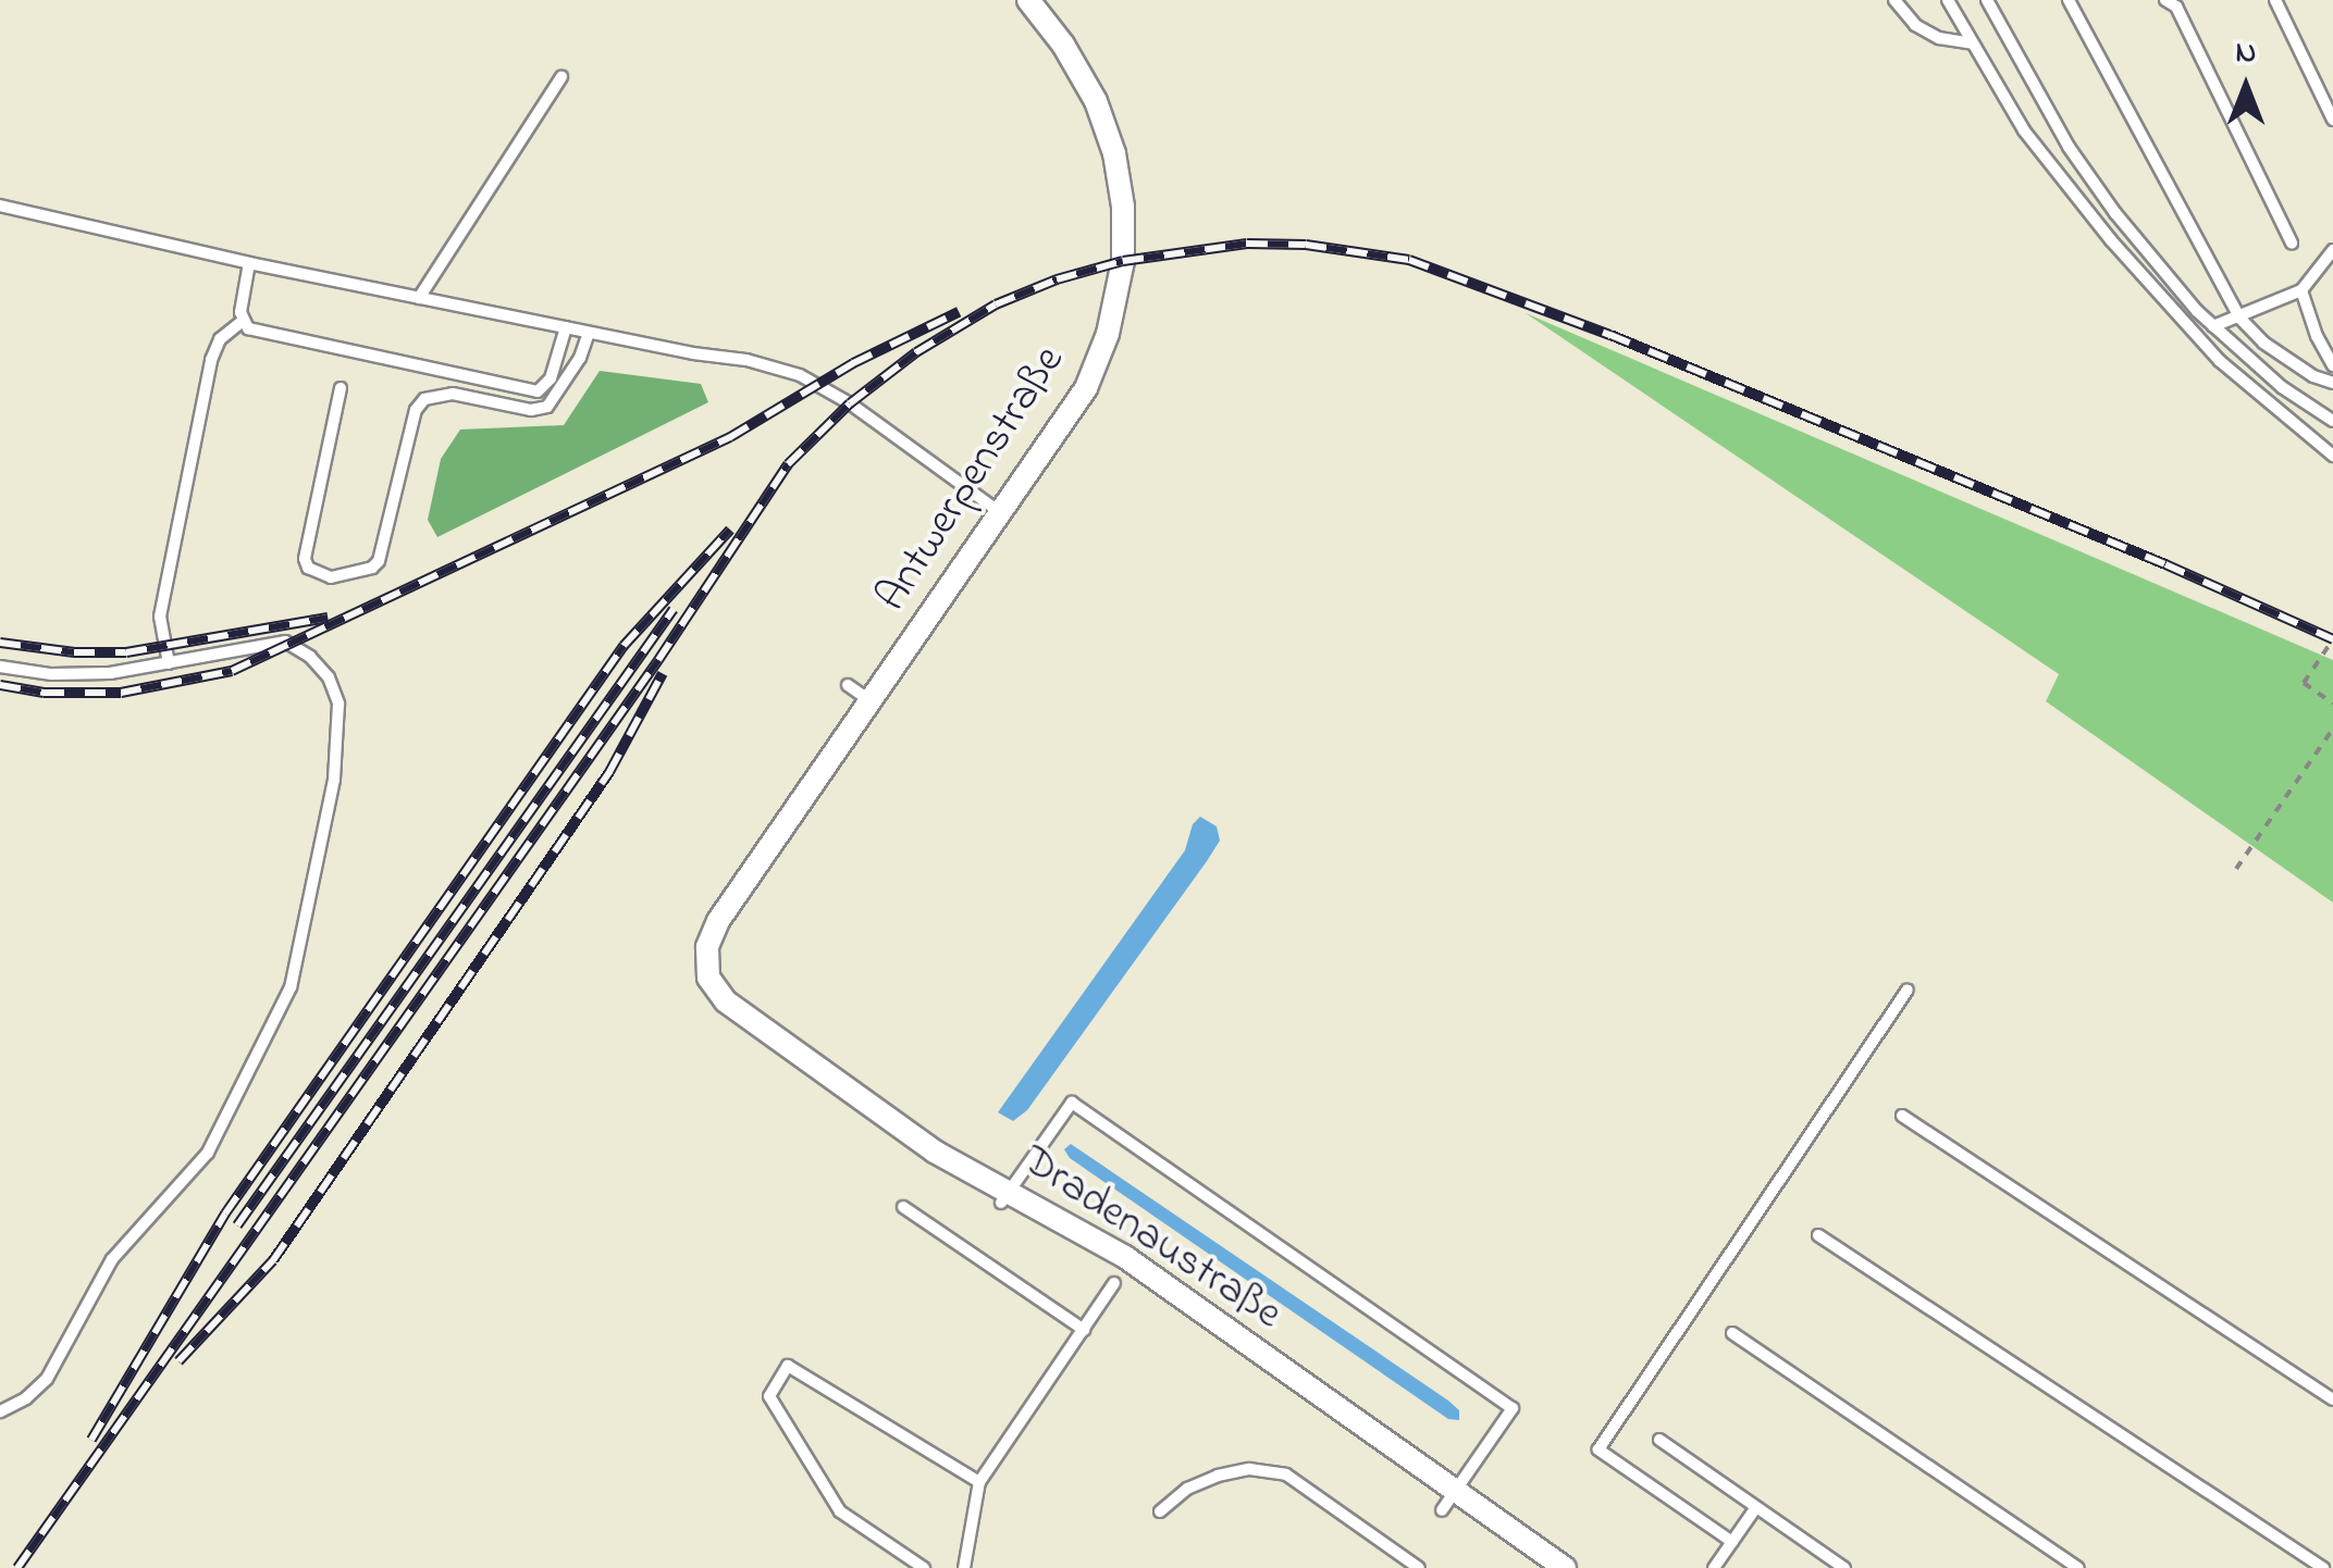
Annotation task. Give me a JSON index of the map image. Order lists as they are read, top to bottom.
{
  "streets": {
    "street": ["Antwerpenstraße", "Dradenaustraße"]
  },
  "crossings": [
    ["Antwerpenstraße", "Dradenaustraße"]
  ],
  "north": "top"
}
